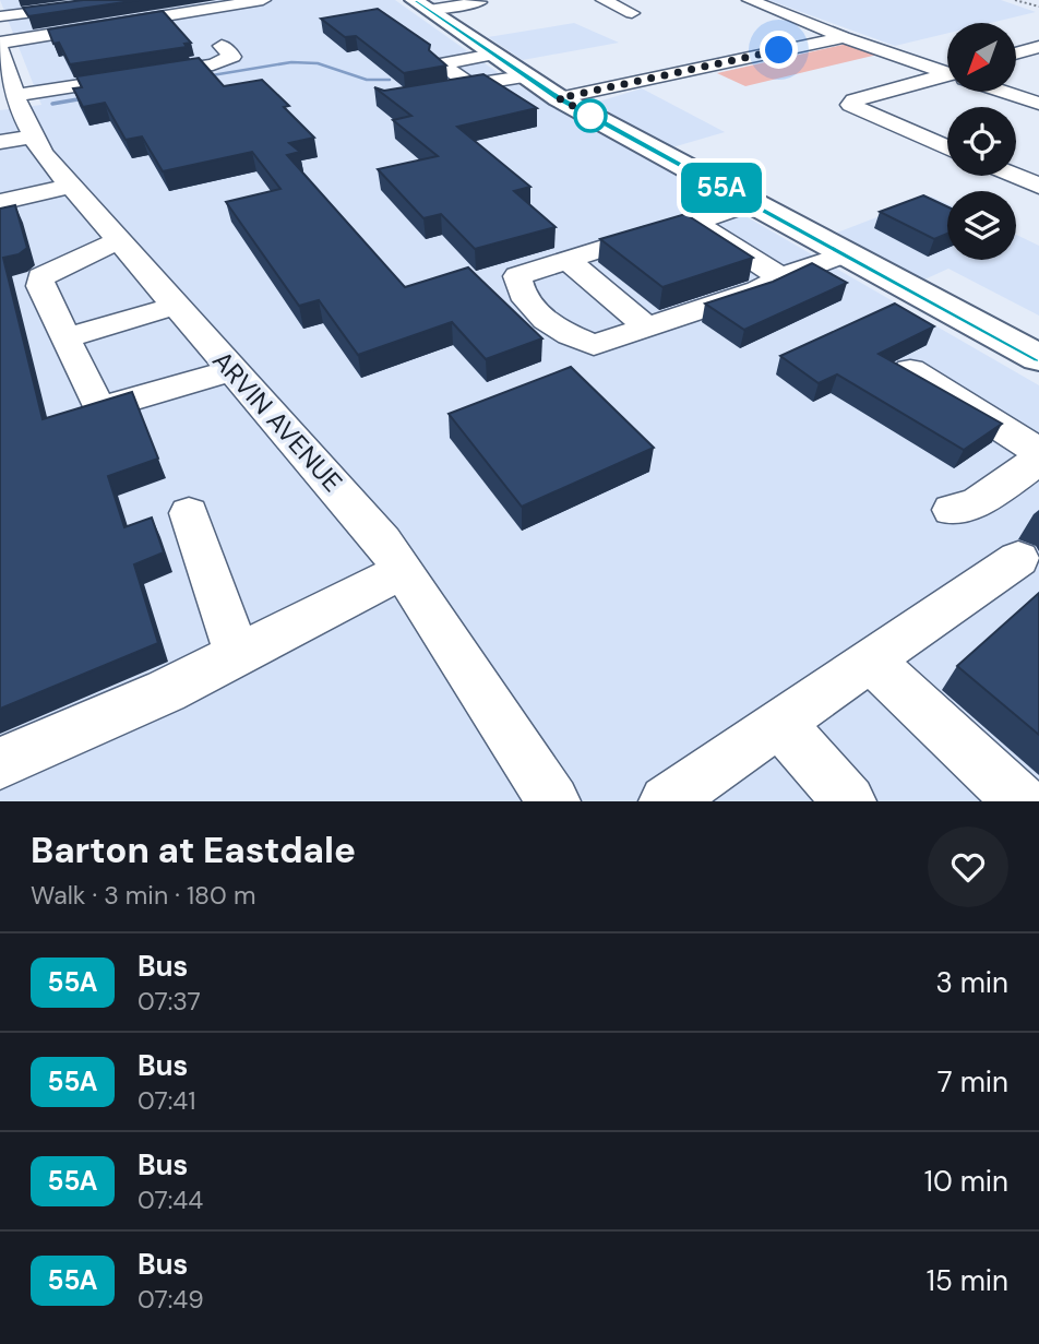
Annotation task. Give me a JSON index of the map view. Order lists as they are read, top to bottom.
{
  "streets": {
    "street": ["ARVIN AVENUE"]
  },
  "lines": ["bus line 55A"],
  "north": "bottom left",
  "page": {
    "on_map": "55A",
    "heading": ["Barton at Eastdale", "Walk · 3 min · 180 m"],
    "list": [
      {
        "mark": "55A",
        "name": "Bus",
        "note": "07:37",
        "value": "3 min"
      },
      {
        "mark": "55A",
        "name": "Bus",
        "note": "07:41",
        "value": "7 min"
      },
      {
        "mark": "55A",
        "name": "Bus",
        "note": "07:44",
        "value": "10 min"
      },
      {
        "mark": "55A",
        "name": "Bus",
        "note": "07:49",
        "value": "15 min"
      }
    ]
  }
}
